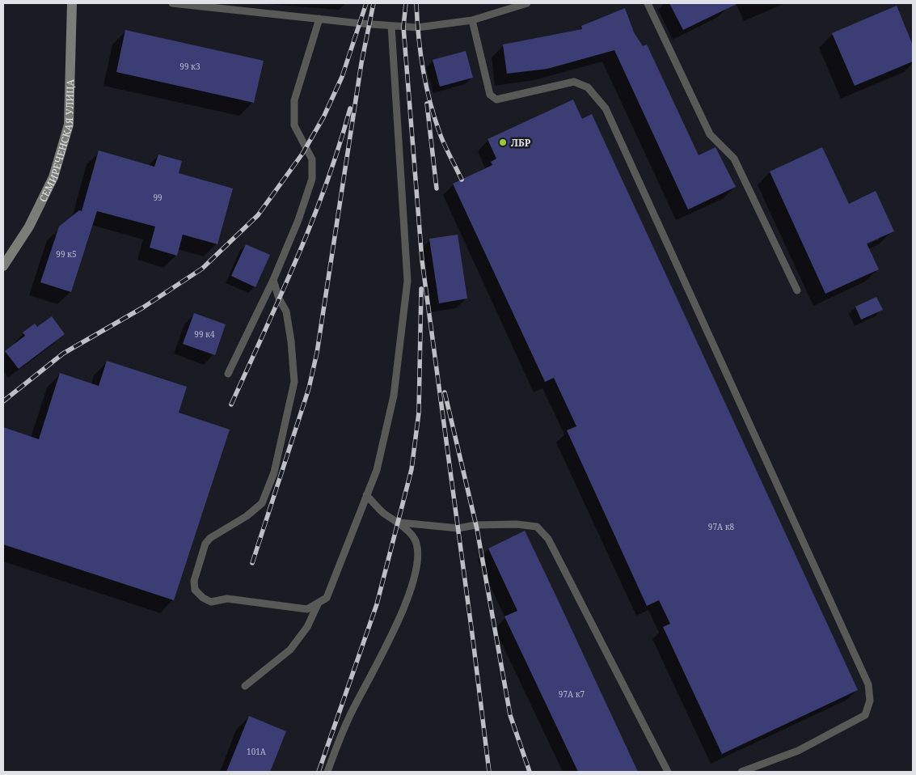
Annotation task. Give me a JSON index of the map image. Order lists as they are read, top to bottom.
{
  "streets": {
    "main road": ["СЕМИРЕЧЕНСКАЯ УЛИЦА"]
  },
  "places": ["ЛБР"],
  "house_numbers": [
    "99 к3",
    "99",
    "99 к5",
    "99 к4",
    "97А к8",
    "97А к7",
    "101А"
  ]
}
